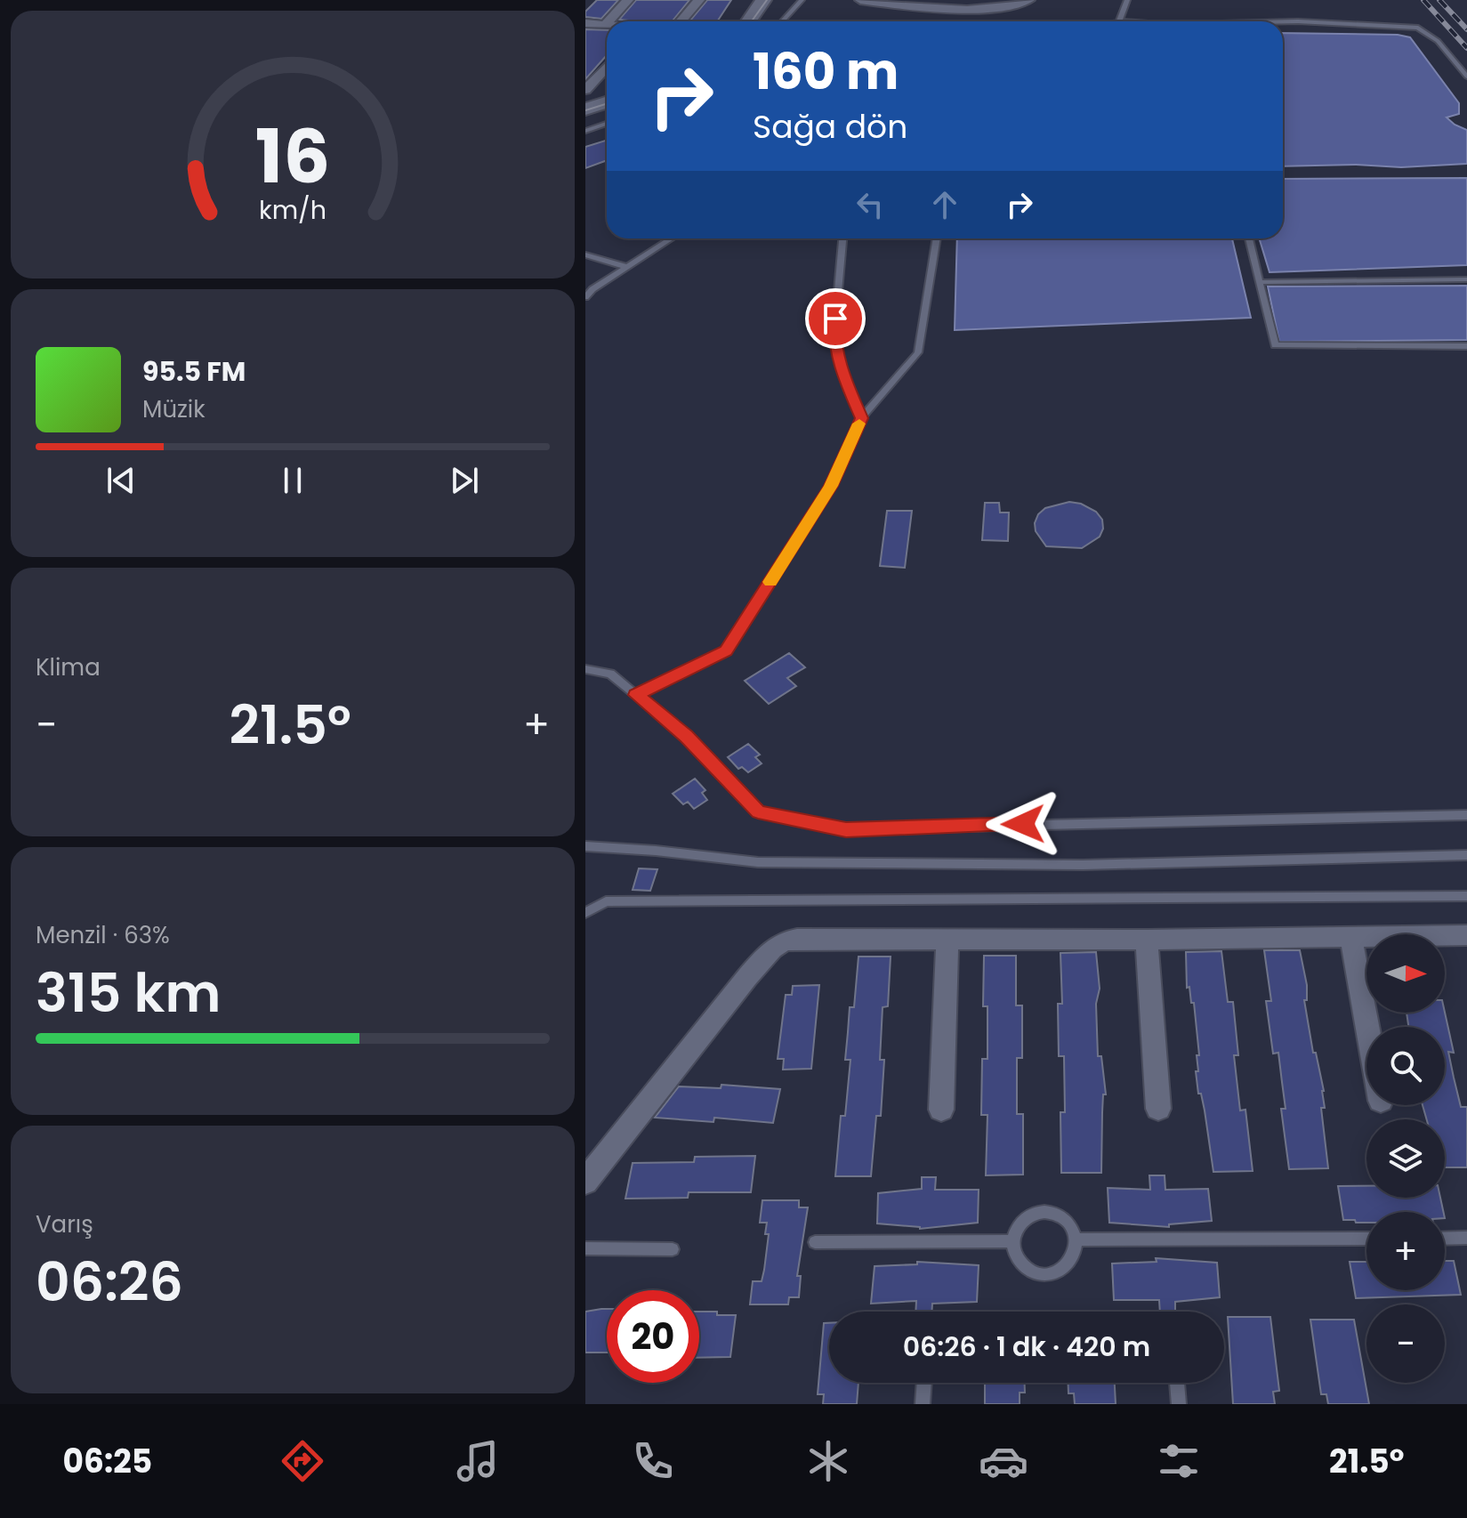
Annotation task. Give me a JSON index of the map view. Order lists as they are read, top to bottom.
{
  "north": "right",
  "page": {
    "turn": ["160 m", "Sağa dön"],
    "song": ["95.5 FM", "Müzik"],
    "tile": [
      "Klima",
      ["Menzil · 63%", "315 km"],
      ["Varış", "06:26"]
    ],
    "heat": ["−", "21.5°", "+"],
    "map_buttons": ["+", "−"],
    "limit": "20",
    "trip": "06:26 · 1 dk · 420 m",
    "tabs": ["06:25", "21.5°"],
    "gauge": ["16", "km/h"]
  }
}
